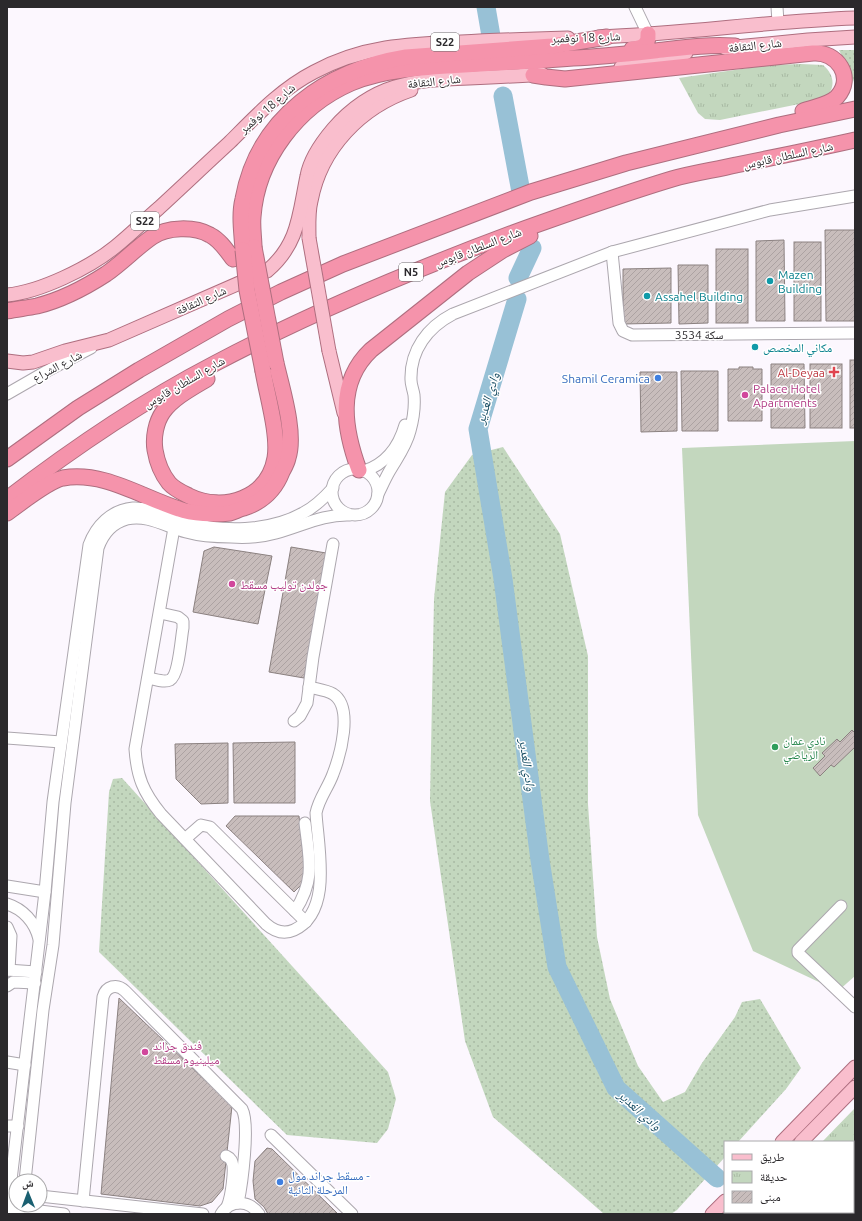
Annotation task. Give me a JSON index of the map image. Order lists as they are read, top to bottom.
{
  "streets": {
    "highway": ["شارع السلطان قابوس", "N5"],
    "main road": ["شارع 18 نوفمبر", "S22", "شارع الثقافة"],
    "street": ["سكة 3534", "شارع الشراع"]
  },
  "crossings": [
    ["شارع 18 نوفمبر", "شارع الثقافة"],
    ["شارع الثقافة", "شارع الشراع"]
  ],
  "water": ["وادي الغدير"],
  "places": {
    "other": [
      "Mazen Building",
      "Assahel Building",
      "مكاني المخصص",
      "Shamil Ceramica",
      "Palace Hotel Apartments",
      "جولدن توليب مسقط",
      "نادي عمان الرياضي",
      "فندق جراند ميلينيوم مسقط",
      "مسقط جراند مول - المرحلة الثانية"
    ],
    "health": ["Al-Deyaa"]
  },
  "legend": ["طريق", "حديقة", "مبنى"],
  "north": "top"
}
